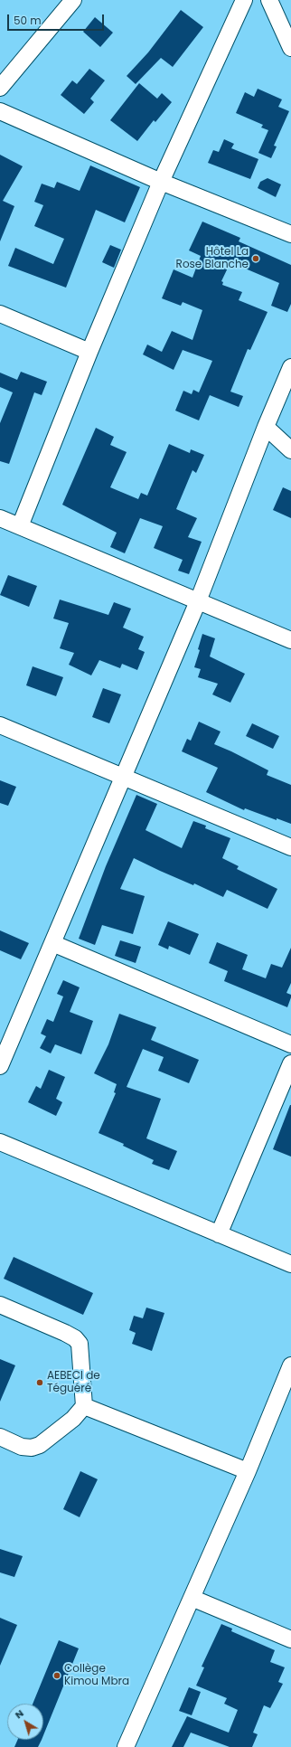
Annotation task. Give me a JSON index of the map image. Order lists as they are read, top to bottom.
{
  "places": ["Hôtel La Rose Blanche", "AEBECI de Téguéré", "Collège Kimou Mbra"],
  "scale_bar": "50 m",
  "north": "top left"
}
